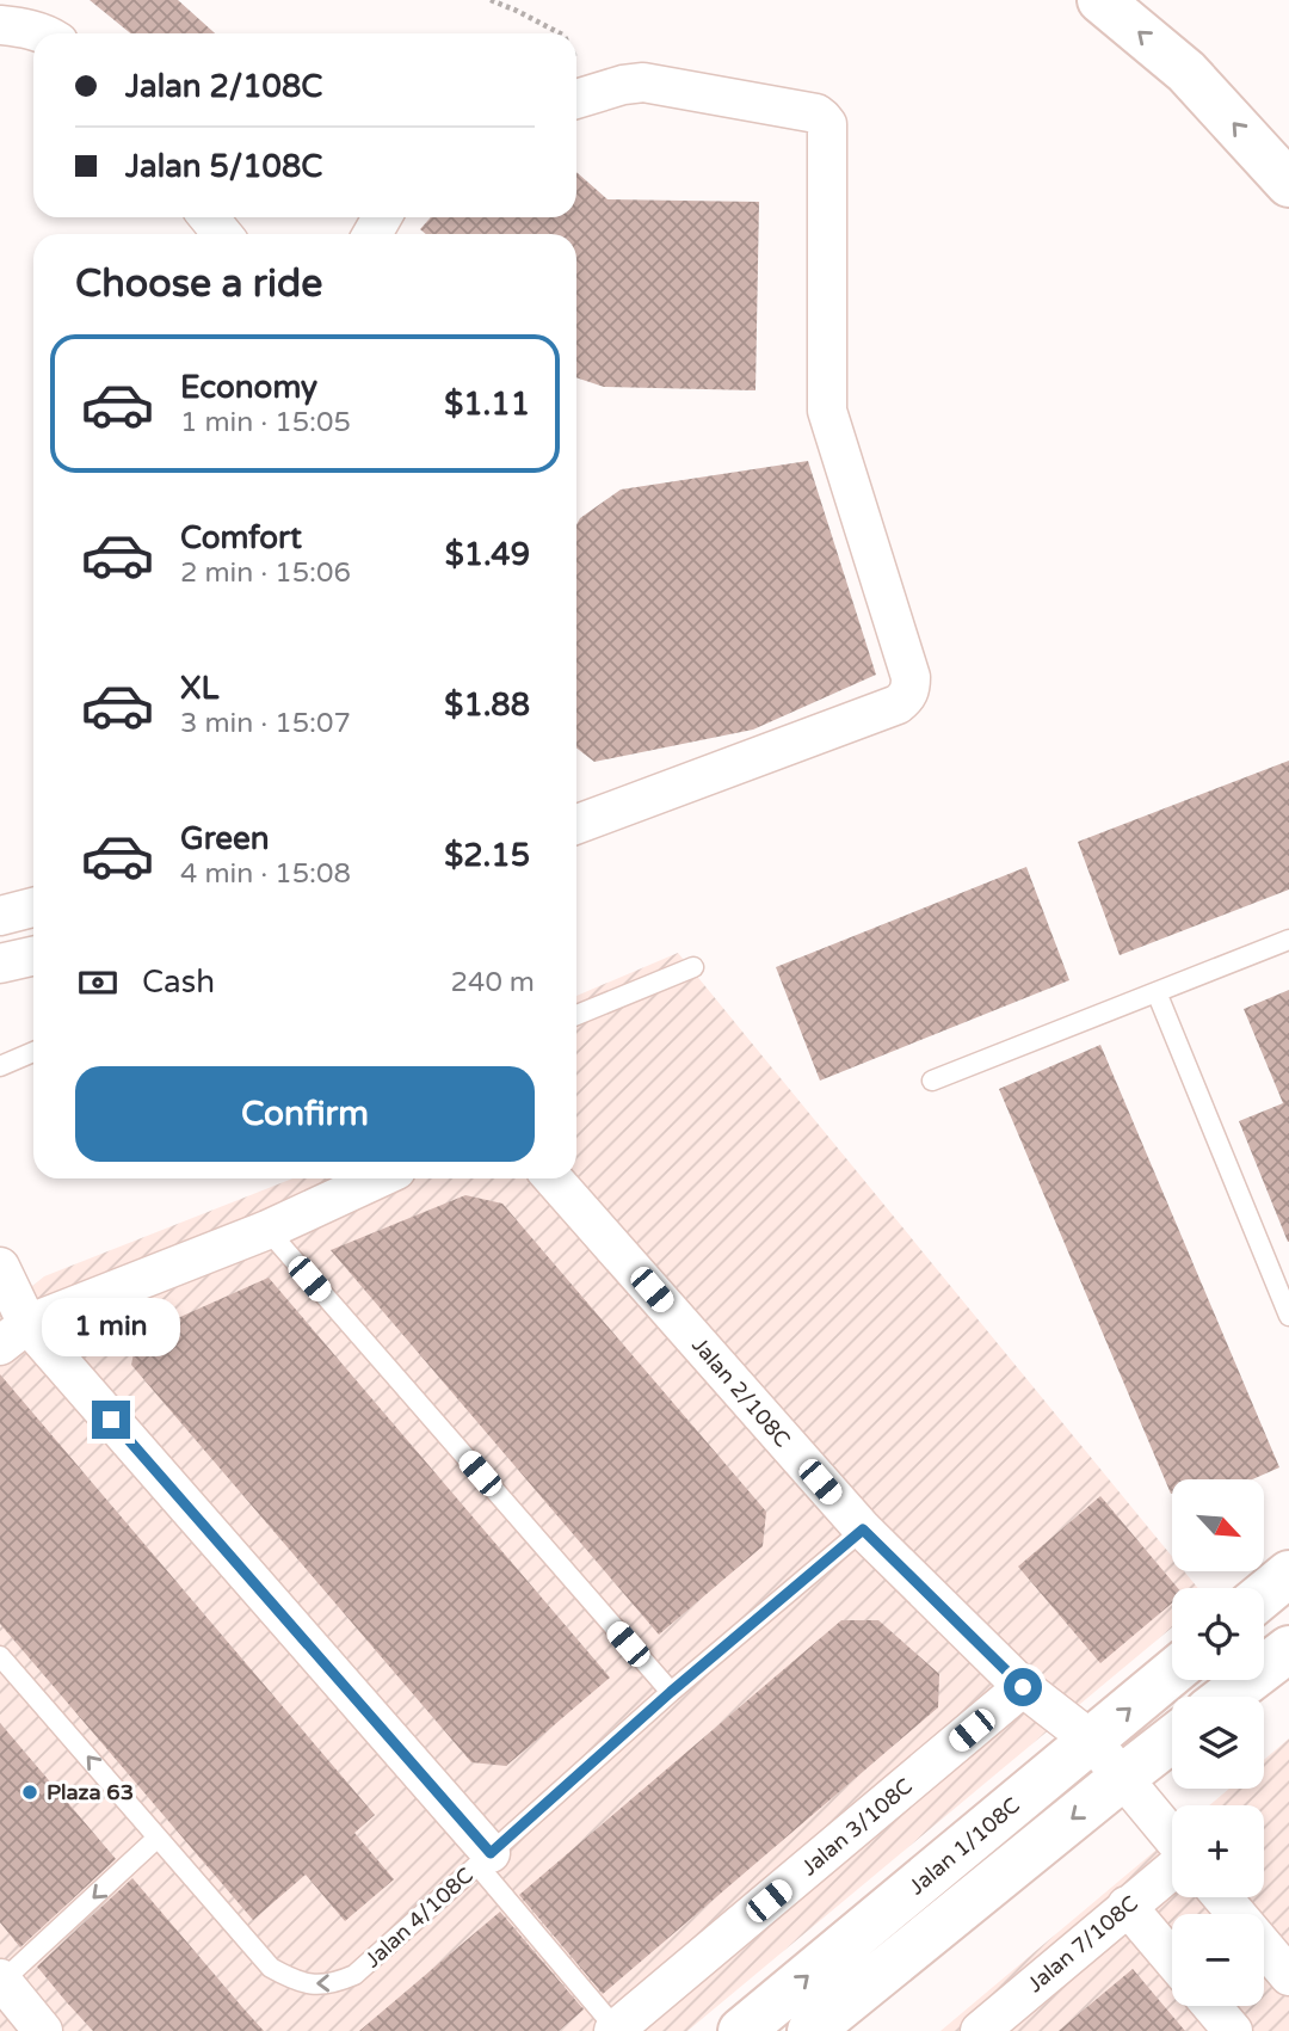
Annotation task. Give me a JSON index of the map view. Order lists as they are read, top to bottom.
{
  "streets": {
    "main road": ["Jalan 1/108C"],
    "street": ["Jalan 2/108C", "Jalan 3/108C", "Jalan 7/108C"],
    "lane": ["Jalan 4/108C"]
  },
  "crossings": [
    ["Jalan 2/108C", "Jalan 3/108C"],
    ["Jalan 2/108C", "Jalan 1/108C"],
    ["Jalan 2/108C", "Jalan 4/108C"]
  ],
  "places": ["Plaza 63"],
  "north": "bottom right",
  "page": {
    "banner": ["Jalan 2/108C", "Jalan 5/108C"],
    "heading": "Choose a ride",
    "list": [
      {
        "name": "Economy",
        "note": "1 min · 15:05",
        "value": "$1.11"
      },
      {
        "name": "Comfort",
        "note": "2 min · 15:06",
        "value": "$1.49"
      },
      {
        "name": "XL",
        "note": "3 min · 15:07",
        "value": "$1.88"
      },
      {
        "name": "Green",
        "note": "4 min · 15:08",
        "value": "$2.15"
      }
    ],
    "pay": ["Cash", "240 m"],
    "buttons": "Confirm",
    "bubble": "1 min",
    "map_buttons": ["+", "−"]
  }
}
